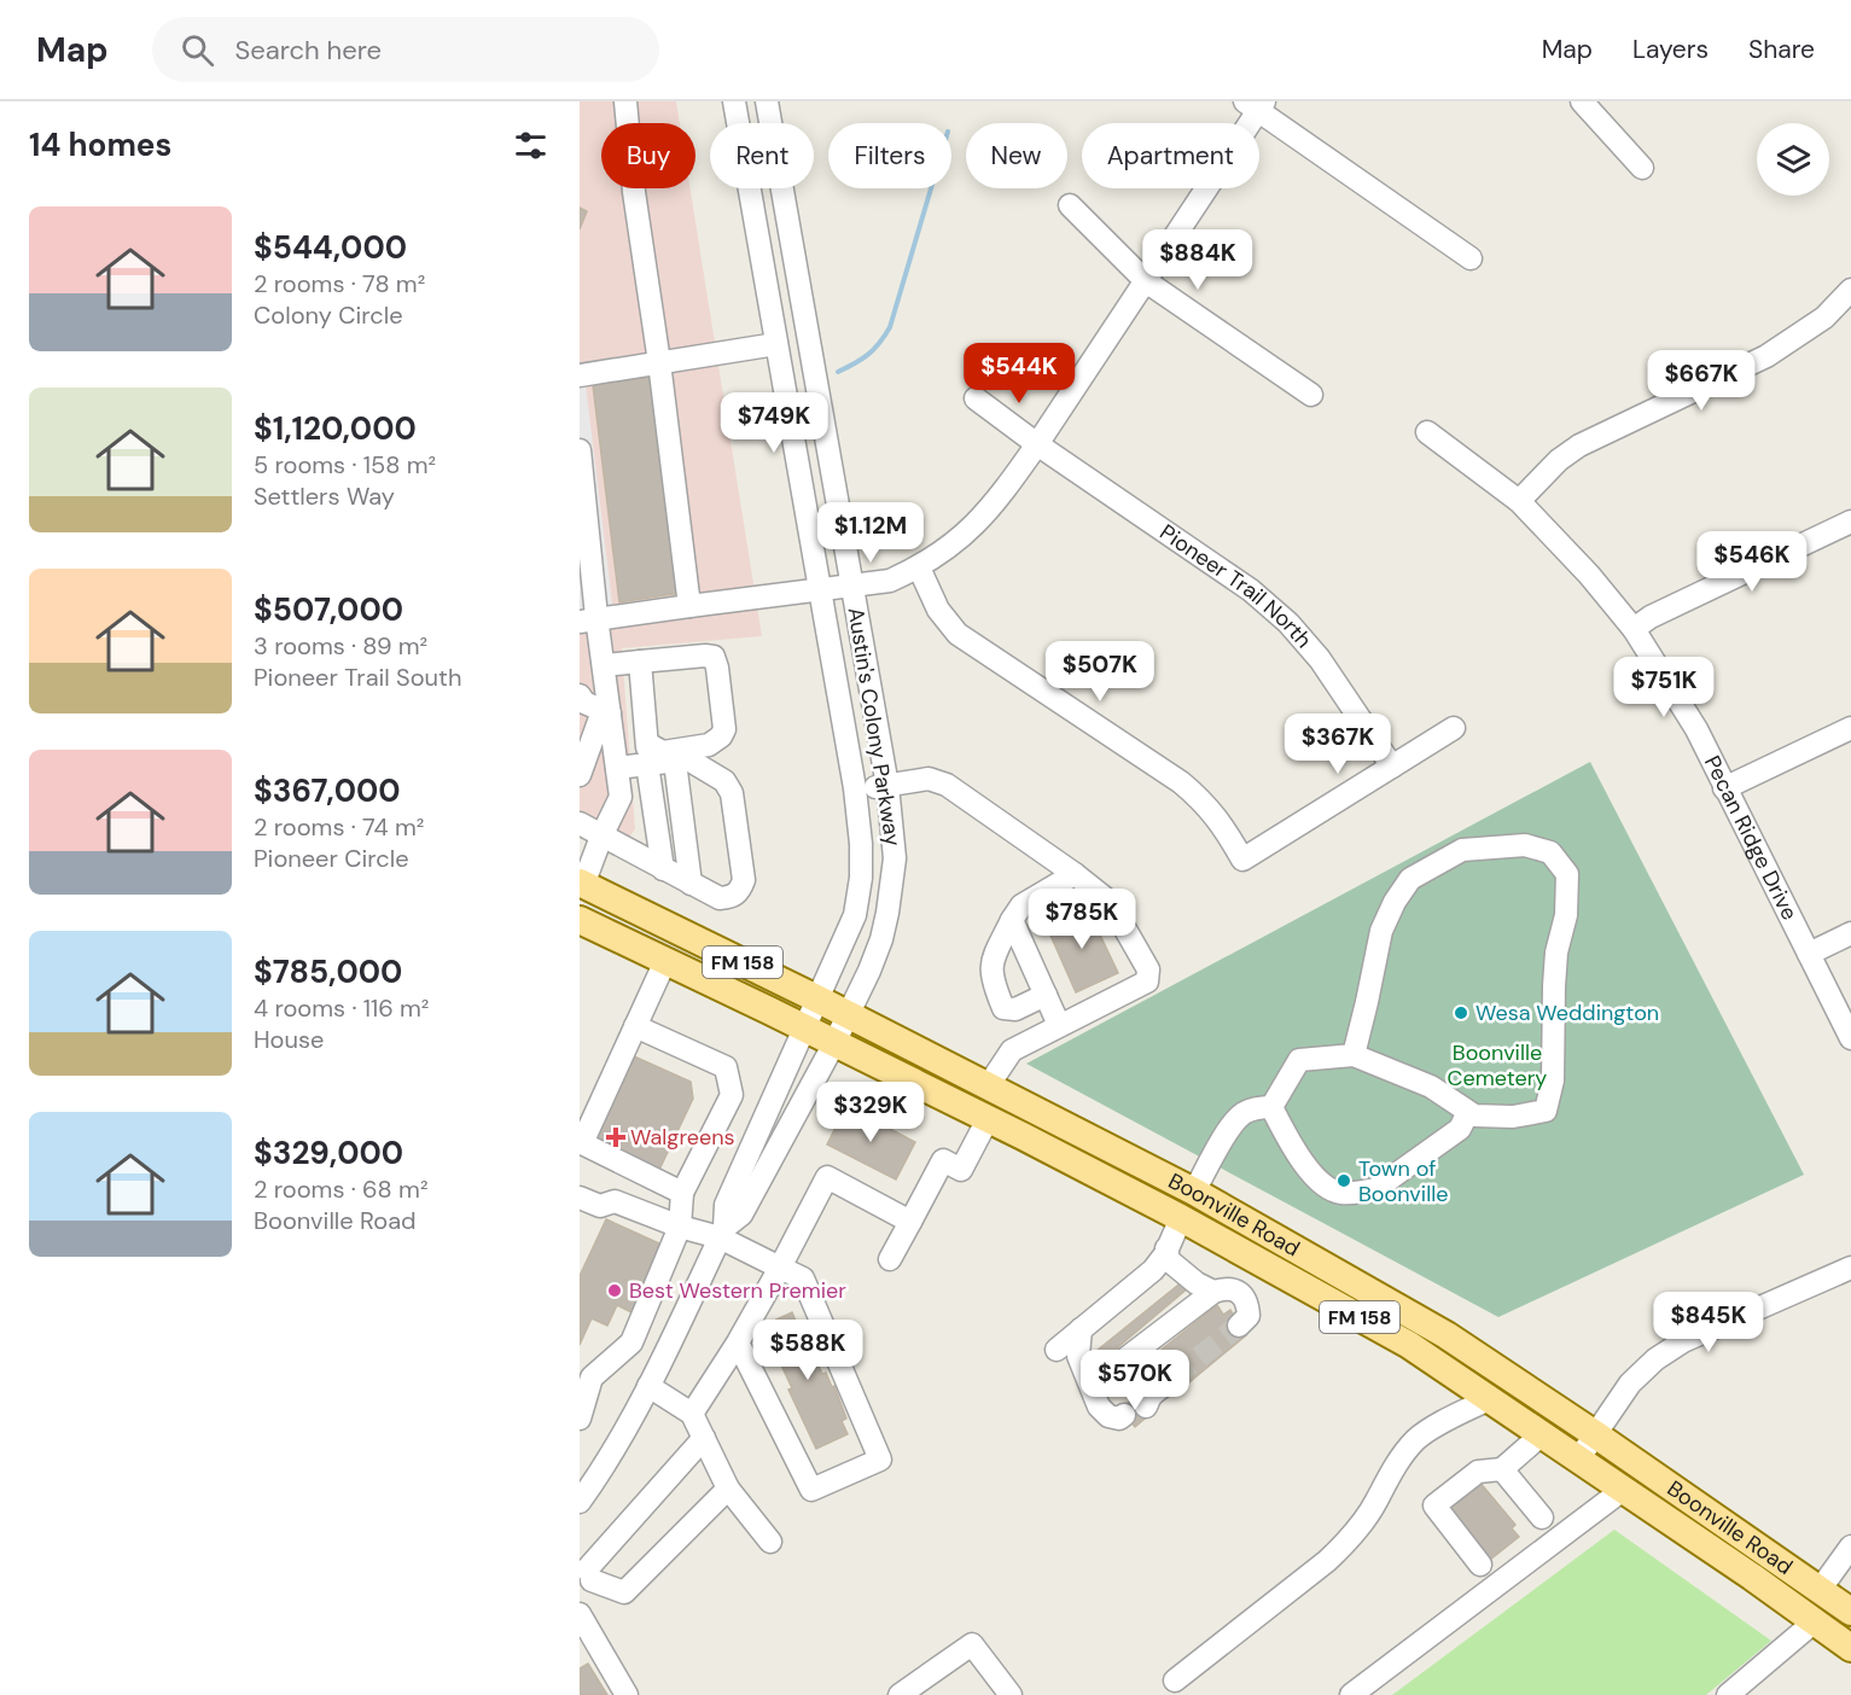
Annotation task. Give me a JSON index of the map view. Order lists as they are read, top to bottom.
{
  "streets": {
    "main road": ["FM 158", "Boonville Road"],
    "street": ["Pioneer Trail North", "Austin's Colony Parkway", "Pecan Ridge Drive"]
  },
  "crossings": [
    ["Austin's Colony Parkway", "Boonville Road"]
  ],
  "parks": ["Boonville Cemetery"],
  "places": {
    "other": ["Wesa Weddington", "Town of Boonville", "Best Western Premier"],
    "health": ["Walgreens"]
  },
  "page": {
    "header": "Map",
    "search": "Search here",
    "nav": ["Map", "Layers", "Share"],
    "heading": "14 homes",
    "chip": [
      "Buy",
      "Rent",
      "Filters",
      "New",
      "Apartment"
    ],
    "list": [
      {
        "name": "$544,000",
        "note": "2 rooms · 78 m² · Colony Circle"
      },
      {
        "name": "$1,120,000",
        "note": "5 rooms · 158 m² · Settlers Way"
      },
      {
        "name": "$507,000",
        "note": "3 rooms · 89 m² · Pioneer Trail South"
      },
      {
        "name": "$367,000",
        "note": "2 rooms · 74 m² · Pioneer Circle"
      },
      {
        "name": "$785,000",
        "note": "4 rooms · 116 m² · House"
      },
      {
        "name": "$329,000",
        "note": "2 rooms · 68 m² · Boonville Road"
      }
    ],
    "price": [
      "$884K",
      "$544K",
      "$667K",
      "$749K",
      "$1.12M",
      "$546K",
      "$507K",
      "$751K",
      "$367K",
      "$785K",
      "$329K",
      "$845K",
      "$588K",
      "$570K"
    ]
  }
}
